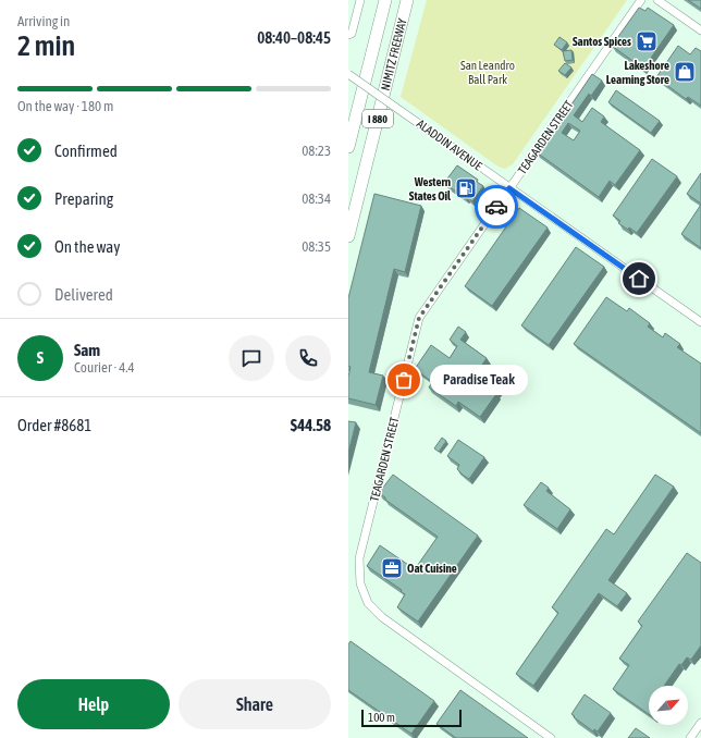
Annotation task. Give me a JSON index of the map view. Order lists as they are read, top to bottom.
{
  "streets": {
    "highway": ["NIMITZ FREEWAY", "I 880"],
    "street": ["TEAGARDEN STREET", "ALADDIN AVENUE"]
  },
  "crossings": [
    ["TEAGARDEN STREET", "ALADDIN AVENUE"]
  ],
  "parks": ["San Leandro Ball Park"],
  "places": {
    "supermarket": ["Santos Spices"],
    "shop": ["Lakeshore Learning Store"],
    "fuel station": ["Western States Oil"],
    "other": ["Paradise Teak"],
    "office": ["Oat Cuisine"]
  },
  "scale_bar": "100 m",
  "north": "top right",
  "page": {
    "heading": ["2 min", "Arriving in", "08:40–08:45"],
    "panel": [
      "Sam",
      "Courier · 4.4",
      "Order #8681",
      "$44.58"
    ],
    "bar": "On the way · 180 m",
    "list": [
      ["Confirmed", "08:23"],
      ["Preparing", "08:34"],
      ["On the way", "08:35"],
      "Delivered"
    ],
    "round": "S",
    "bubble": "Paradise Teak",
    "buttons": ["Help", "Share"],
    "scale": "100 m"
  }
}
